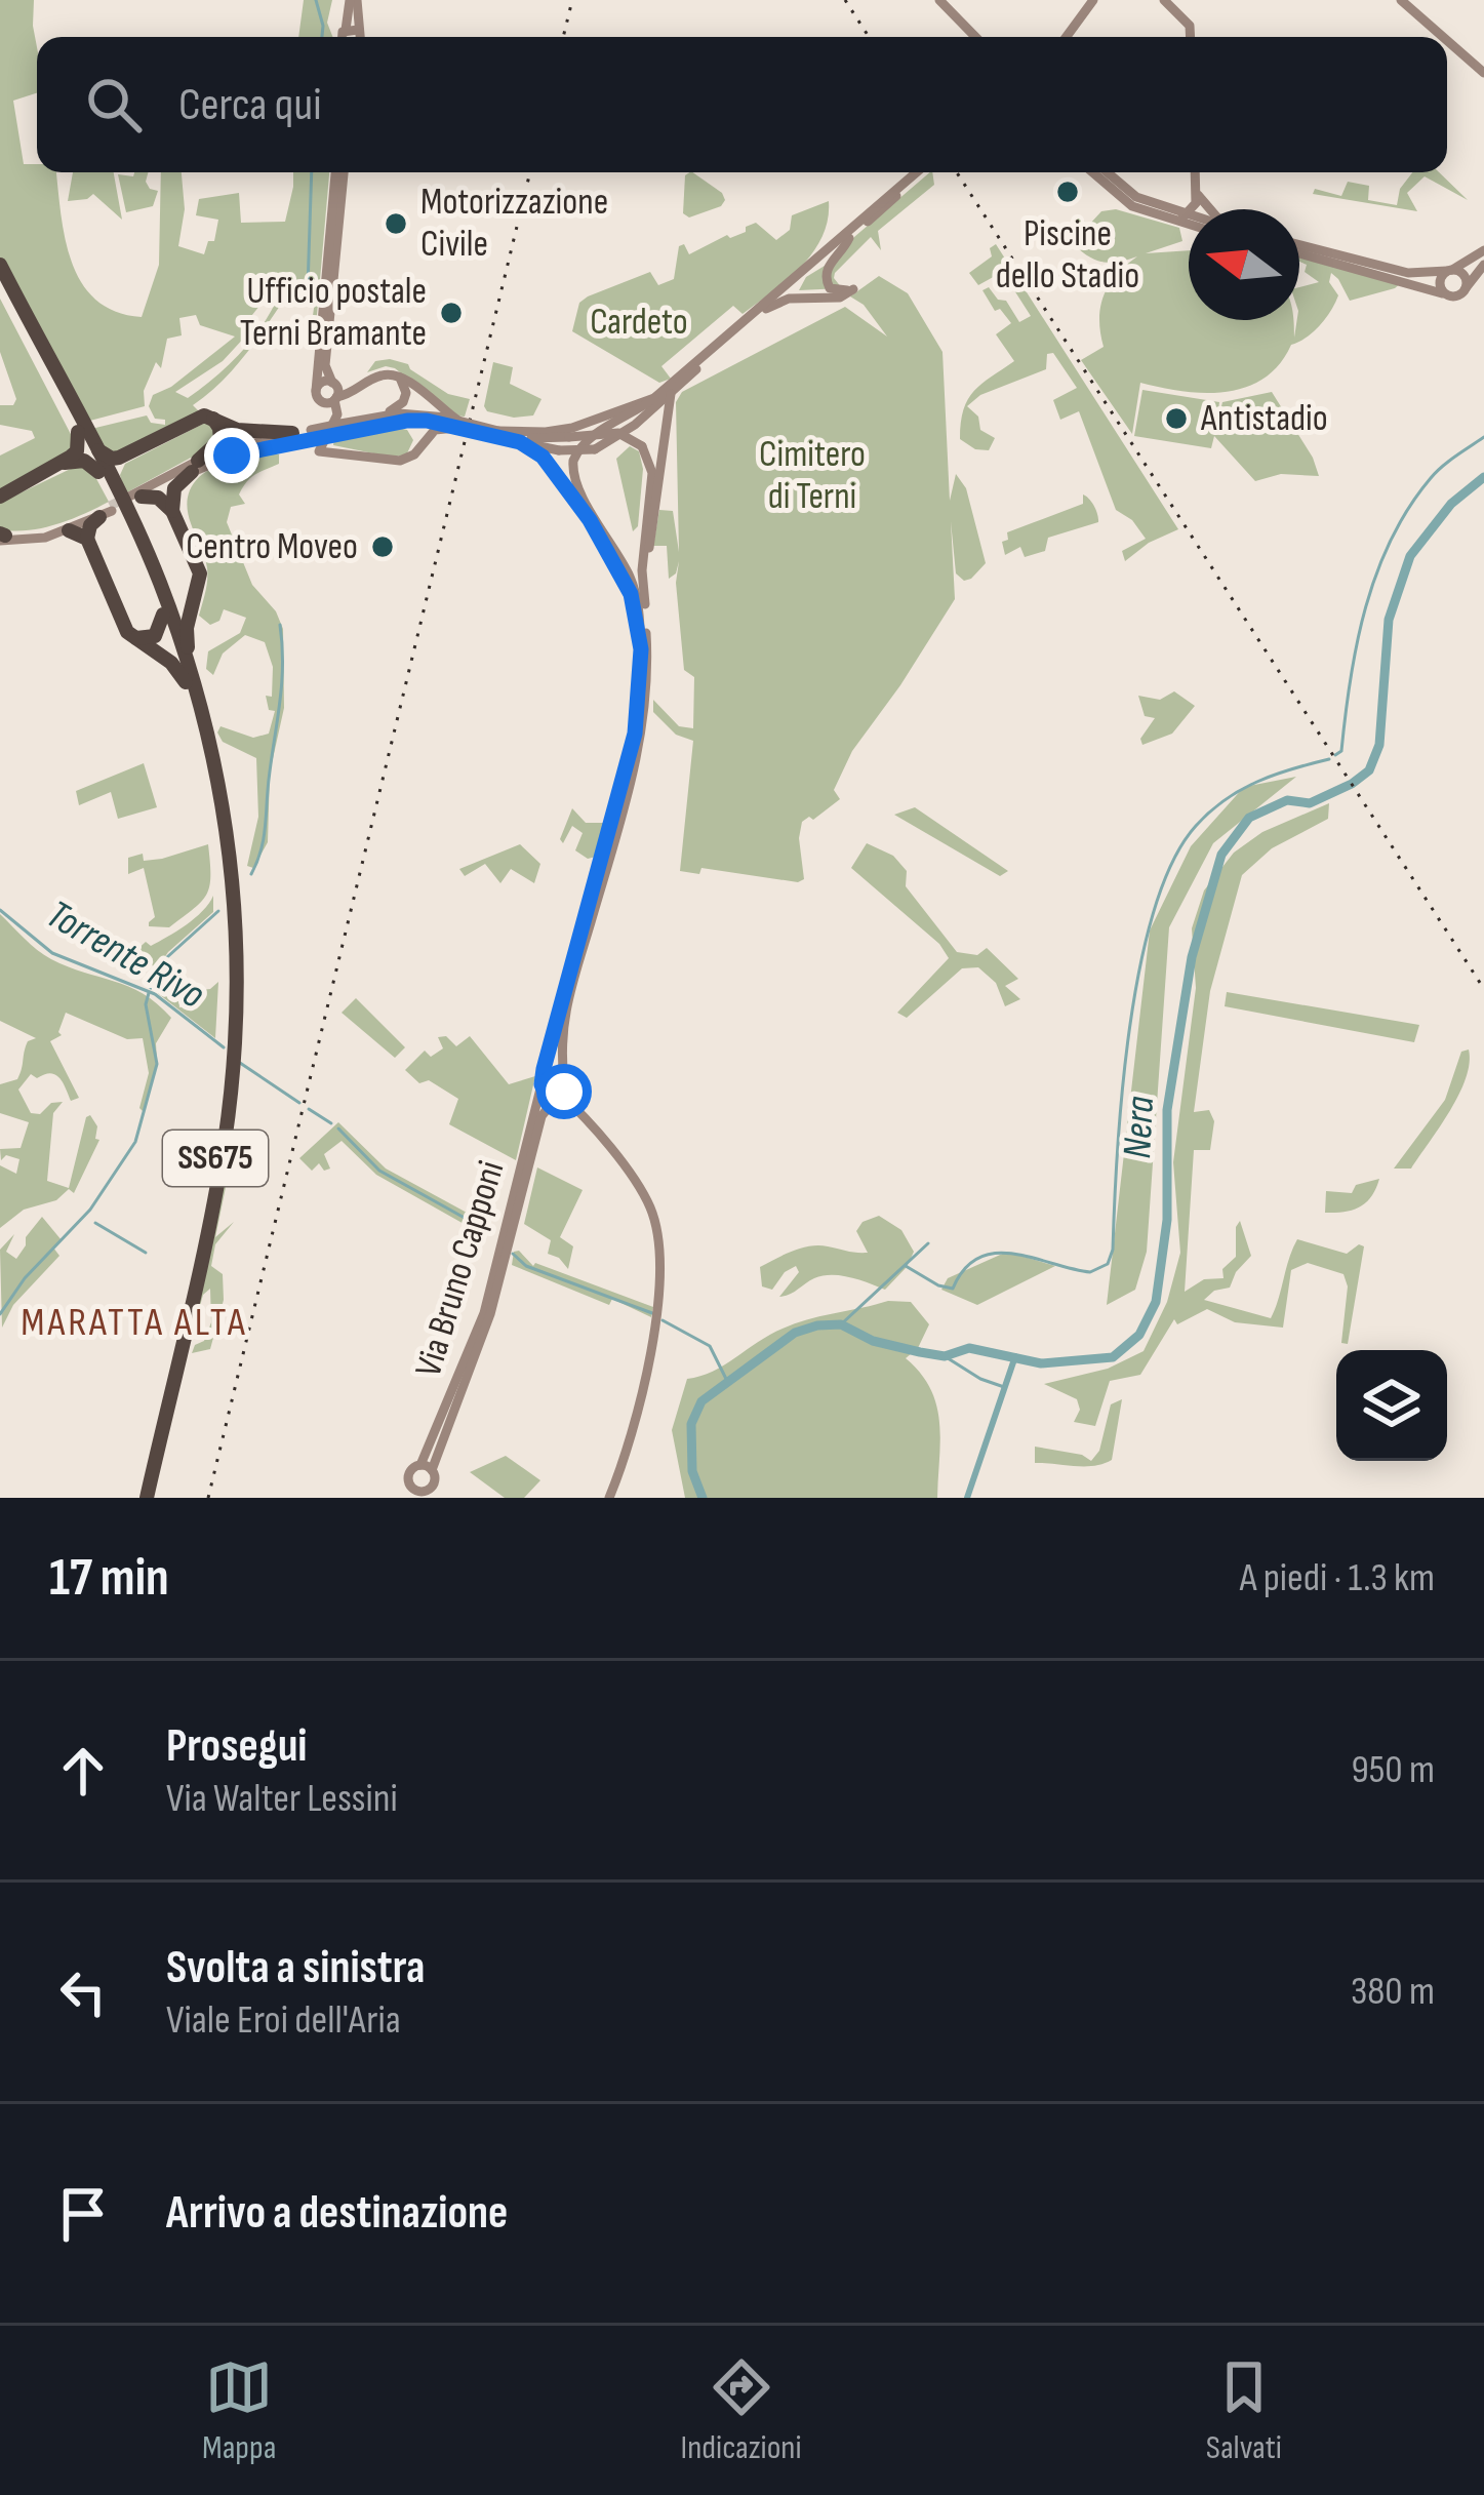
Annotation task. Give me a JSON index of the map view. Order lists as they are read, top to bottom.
{
  "streets": {
    "highway": ["SS675"],
    "main road": ["Via Bruno Capponi"]
  },
  "districts": ["MARATTA ALTA"],
  "water": ["Torrente Rivo", "Nera"],
  "parks": ["Cardeto", "Cimitero di Terni"],
  "places": [
    "Piscine dello Stadio",
    "Motorizzazione Civile",
    "Ufficio postale Terni Bramante",
    "Antistadio",
    "Centro Moveo"
  ],
  "north": "left",
  "page": {
    "search": "Cerca qui",
    "heading": ["17 min", "A piedi · 1.3 km"],
    "list": [
      ["Prosegui", "Via Walter Lessini", "950 m"],
      ["Svolta a sinistra", "Viale Eroi dell'Aria", "380 m"],
      "Arrivo a destinazione"
    ],
    "nav": ["Mappa", "Indicazioni", "Salvati"]
  }
}
